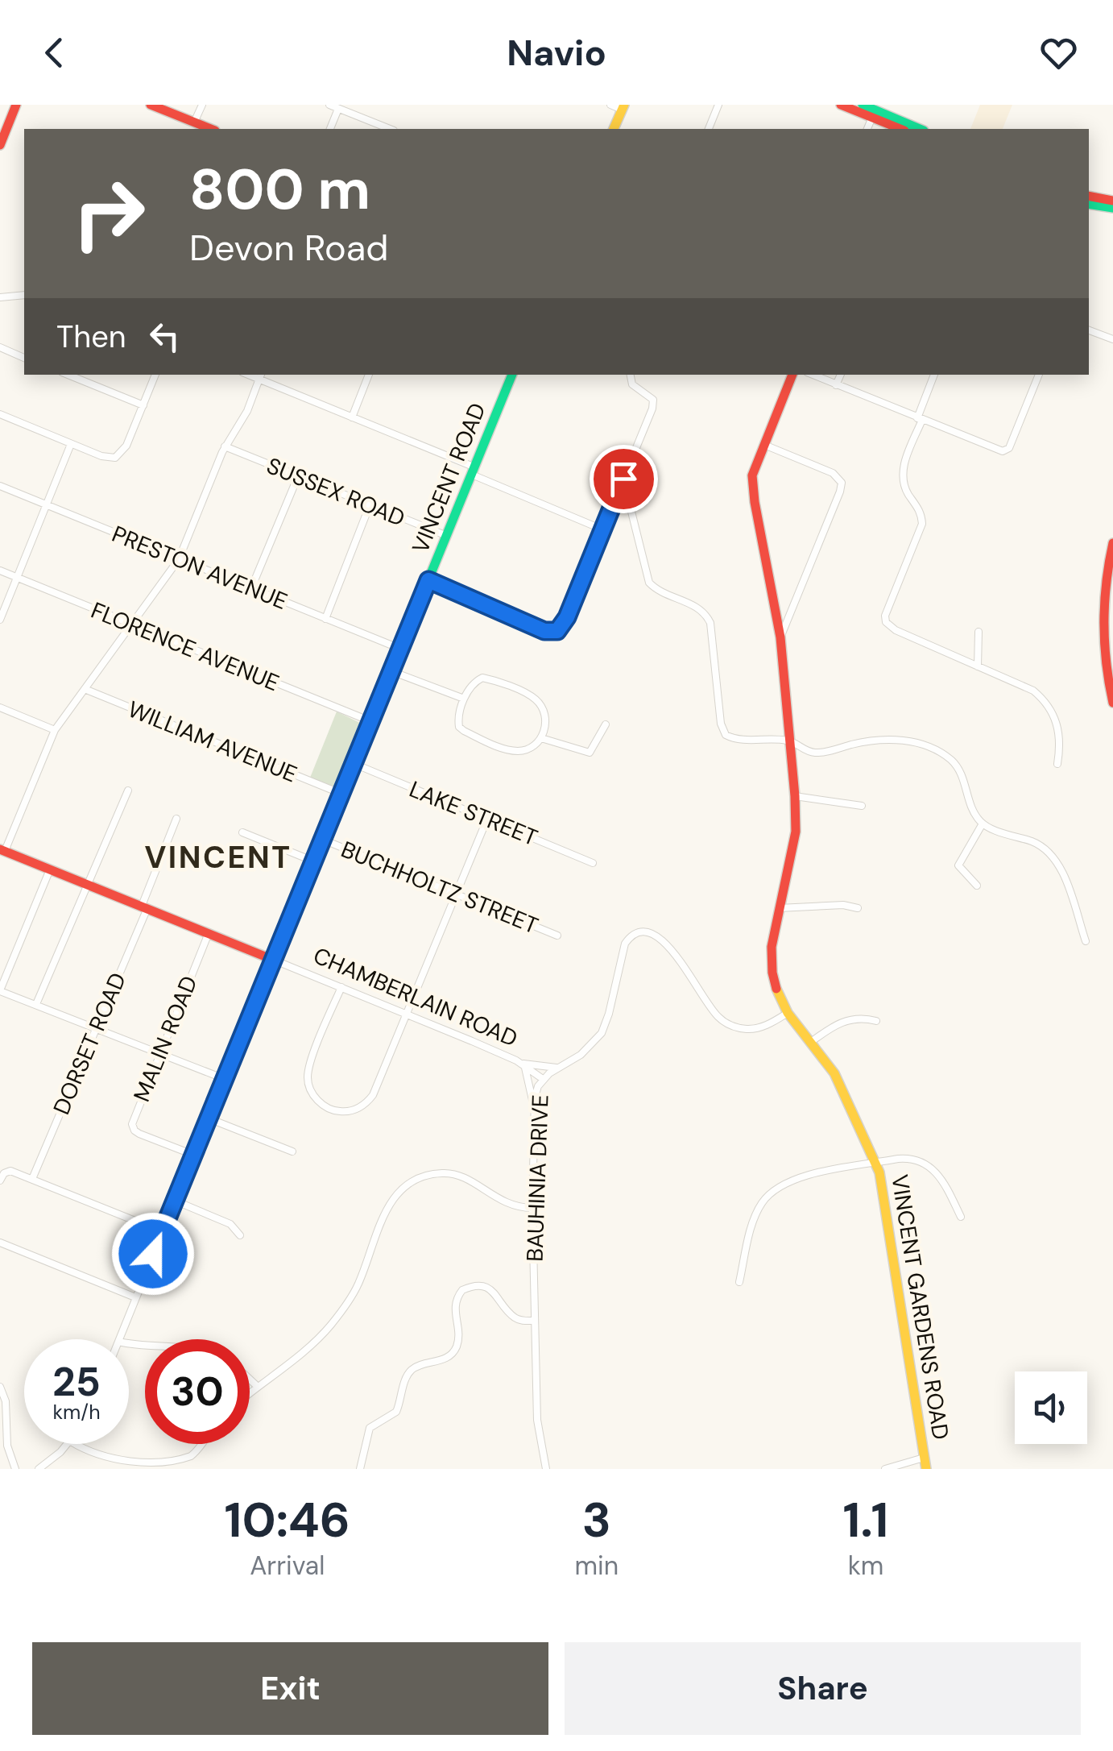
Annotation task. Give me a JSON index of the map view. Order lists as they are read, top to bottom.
{
  "streets": {
    "main road": ["VINCENT ROAD", "CHAMBERLAIN ROAD", "VINCENT GARDENS ROAD"],
    "street": [
      "SUSSEX ROAD",
      "PRESTON AVENUE",
      "FLORENCE AVENUE",
      "WILLIAM AVENUE",
      "LAKE STREET",
      "BUCHHOLTZ STREET",
      "MALIN ROAD",
      "DORSET ROAD",
      "BAUHINIA DRIVE"
    ]
  },
  "crossings": [
    ["VINCENT ROAD", "SUSSEX ROAD"],
    ["VINCENT ROAD", "PRESTON AVENUE"],
    ["VINCENT ROAD", "FLORENCE AVENUE"],
    ["VINCENT ROAD", "WILLIAM AVENUE"],
    ["VINCENT ROAD", "LAKE STREET"],
    ["VINCENT ROAD", "BUCHHOLTZ STREET"],
    ["VINCENT ROAD", "CHAMBERLAIN ROAD"],
    ["VINCENT ROAD", "MALIN ROAD"],
    ["CHAMBERLAIN ROAD", "MALIN ROAD"],
    ["CHAMBERLAIN ROAD", "DORSET ROAD"],
    ["CHAMBERLAIN ROAD", "BAUHINIA DRIVE"],
    ["BAUHINIA DRIVE", "VINCENT GARDENS ROAD"]
  ],
  "districts": ["VINCENT"],
  "page": {
    "header": "Navio",
    "turn": ["800 m", "Devon Road"],
    "then": "Then",
    "speed": "25 km/h",
    "limit": "30",
    "eta": [
      "10:46",
      "Arrival",
      "3",
      "min",
      "1.1",
      "km"
    ],
    "buttons": ["Exit", "Share"]
  }
}
